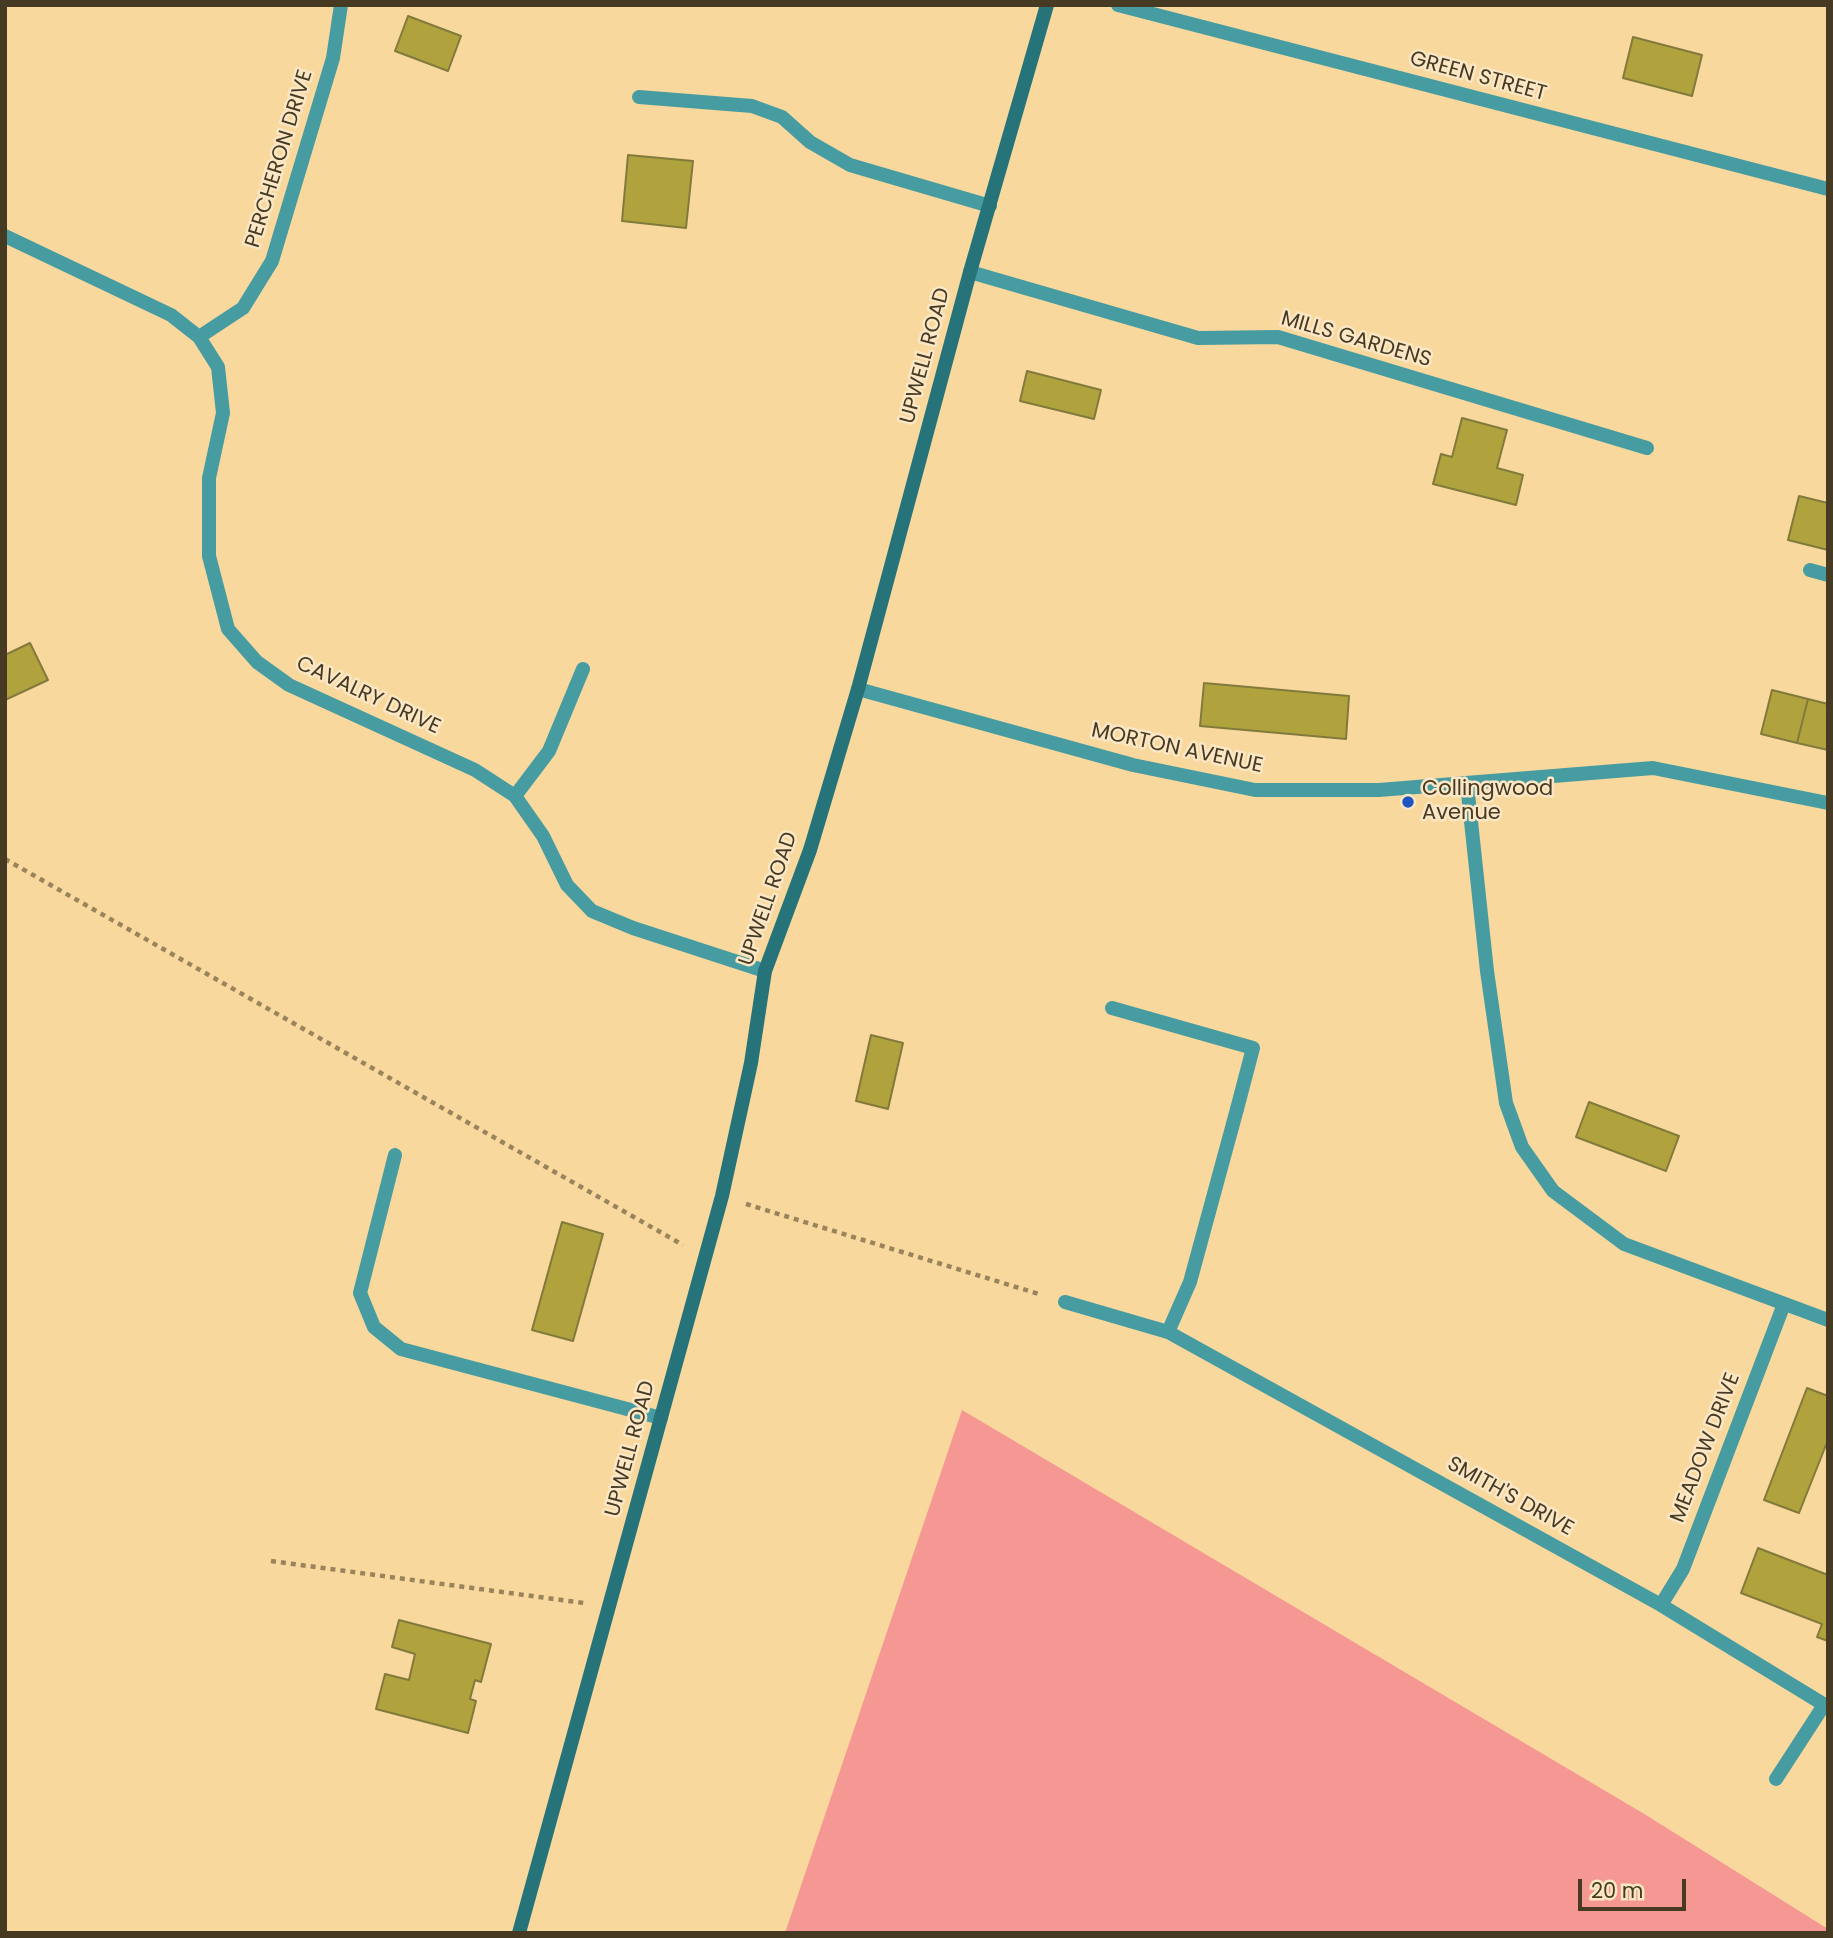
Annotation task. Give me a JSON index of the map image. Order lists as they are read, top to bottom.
{
  "streets": {
    "main road": ["UPWELL ROAD"],
    "street": [
      "GREEN STREET",
      "PERCHERON DRIVE",
      "MILLS GARDENS",
      "CAVALRY DRIVE",
      "MORTON AVENUE",
      "MEADOW DRIVE",
      "SMITH'S DRIVE"
    ]
  },
  "crossings": [
    ["PERCHERON DRIVE", "CAVALRY DRIVE"],
    ["MILLS GARDENS", "UPWELL ROAD"],
    ["UPWELL ROAD", "CAVALRY DRIVE"],
    ["UPWELL ROAD", "MORTON AVENUE"],
    ["MEADOW DRIVE", "SMITH'S DRIVE"]
  ],
  "places": ["Collingwood Avenue"],
  "scale_bar": "20 m"
}
